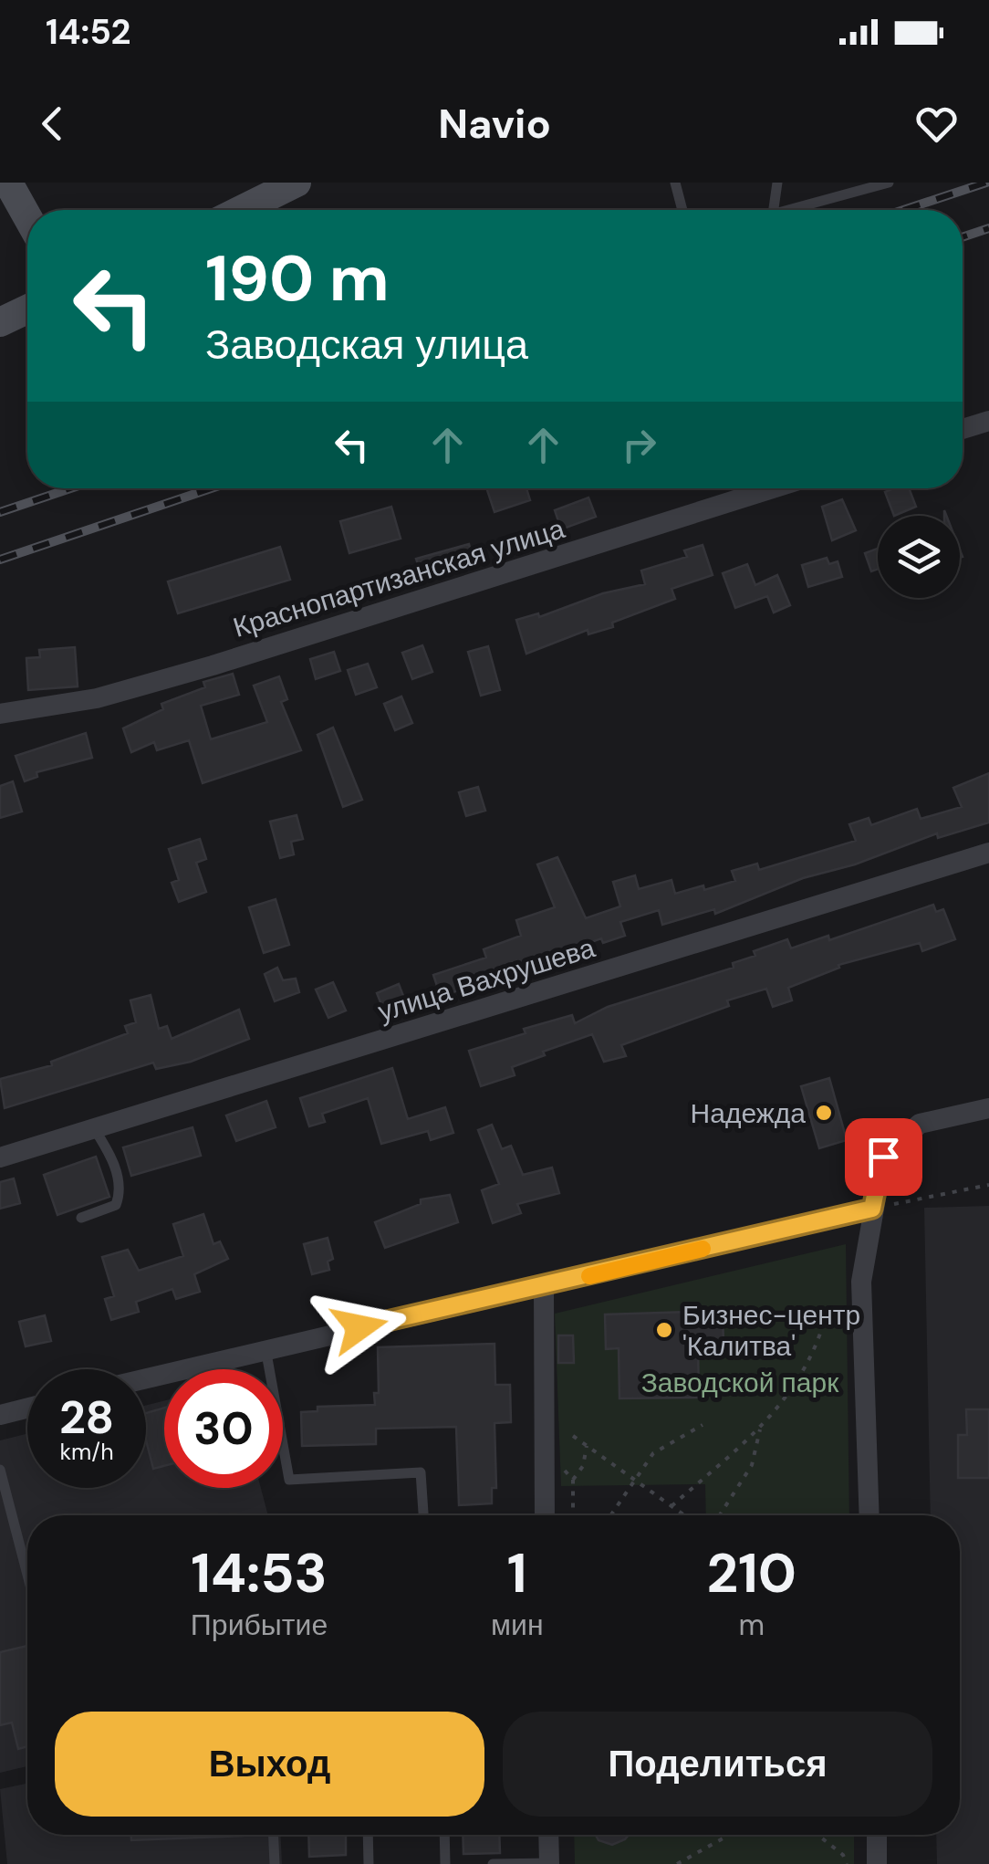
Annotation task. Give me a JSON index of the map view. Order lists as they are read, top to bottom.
{
  "streets": {
    "street": ["Краснопартизанская улица", "улица Вахрушева"]
  },
  "parks": ["Заводской парк"],
  "places": ["Надежда", "Бизнес-центр 'Калитва'"],
  "page": {
    "status": "14:52",
    "header": "Navio",
    "turn": ["190 m", "Заводская улица"],
    "speed": "28 km/h",
    "limit": "30",
    "eta": [
      "14:53",
      "Прибытие",
      "1",
      "мин",
      "210",
      "m"
    ],
    "buttons": ["Выход", "Поделиться"]
  }
}
